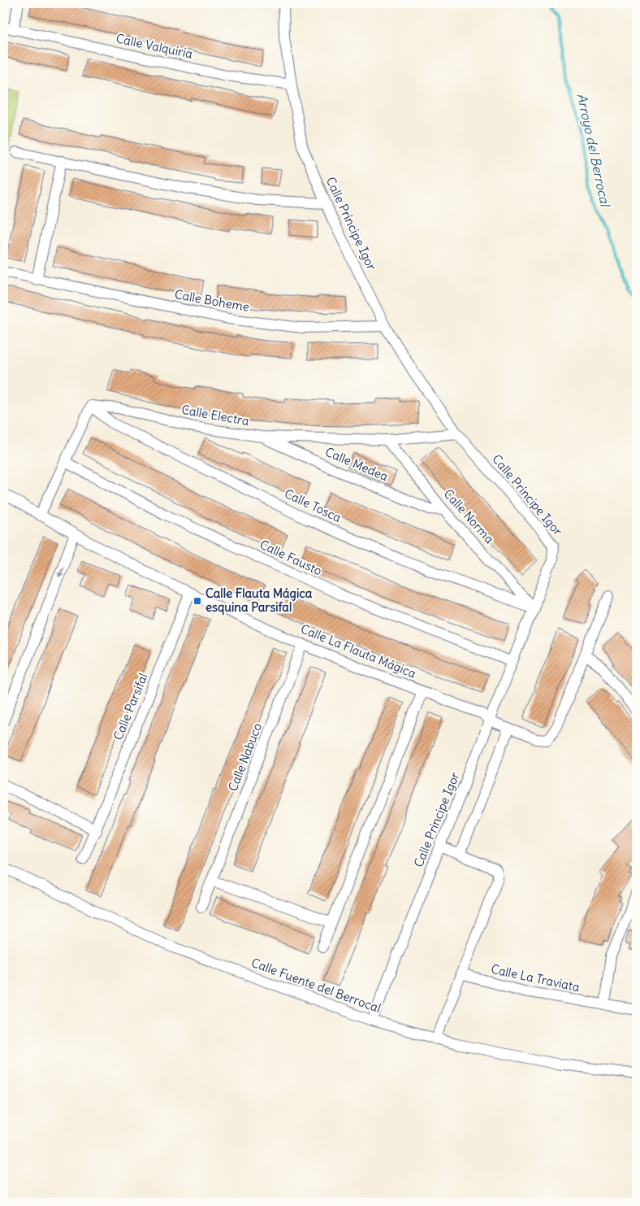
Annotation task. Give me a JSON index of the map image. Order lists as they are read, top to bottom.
{
  "streets": {
    "street": [
      "Calle Valquiria",
      "Calle Príncipe Igor",
      "Calle Boheme",
      "Calle Electra",
      "Calle Medea",
      "Calle Tosca",
      "Calle Norma",
      "Calle Fausto",
      "Calle La Flauta Mágica",
      "Calle Parsifal",
      "Calle Nabuco",
      "Calle La Traviata",
      "Calle Fuente del Berrocal"
    ]
  },
  "crossings": [
    ["Calle Valquiria", "Calle Príncipe Igor"],
    ["Calle Príncipe Igor", "Calle Boheme"],
    ["Calle Príncipe Igor", "Calle Electra"],
    ["Calle Príncipe Igor", "Calle Tosca"],
    ["Calle Príncipe Igor", "Calle Norma"],
    ["Calle Príncipe Igor", "Calle Fausto"],
    ["Calle Príncipe Igor", "Calle La Flauta Mágica"],
    ["Calle Príncipe Igor", "Calle Fuente del Berrocal"],
    ["Calle Electra", "Calle Medea"],
    ["Calle Electra", "Calle Tosca"],
    ["Calle Electra", "Calle Norma"],
    ["Calle Medea", "Calle Norma"],
    ["Calle Tosca", "Calle Norma"],
    ["Calle La Flauta Mágica", "Calle Parsifal"],
    ["Calle La Flauta Mágica", "Calle Nabuco"]
  ],
  "water": ["Arroyo del Berrocal"],
  "places": {
    "transit": ["Calle Flauta Mágica esquina Parsifal"]
  }
}
